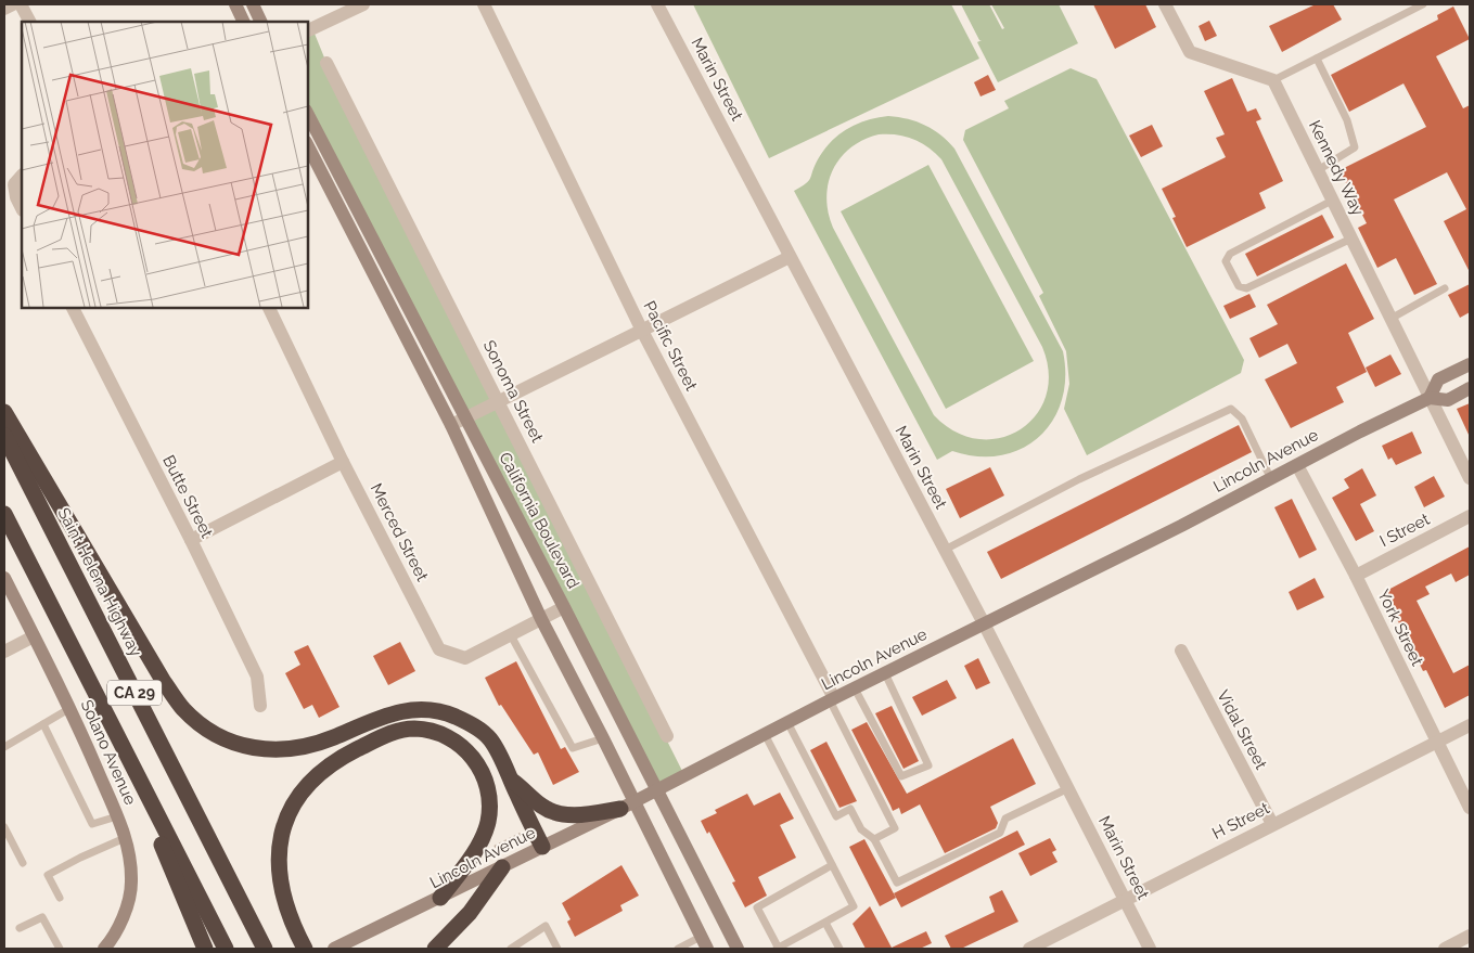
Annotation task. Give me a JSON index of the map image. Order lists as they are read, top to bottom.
{
  "streets": {
    "highway": ["Saint Helena Highway", "CA 29"],
    "street": [
      "Marin Street",
      "Kennedy Way",
      "Pacific Street",
      "Sonoma Street",
      "Lincoln Avenue",
      "Butte Street",
      "California Boulevard",
      "I Street",
      "Merced Street",
      "York Street",
      "Vidal Street",
      "Solano Avenue",
      "H Street"
    ]
  },
  "crossings": [
    ["Marin Street", "Lincoln Avenue"],
    ["Marin Street", "H Street"],
    ["Kennedy Way", "Lincoln Avenue"],
    ["Pacific Street", "Lincoln Avenue"],
    ["Lincoln Avenue", "California Boulevard"],
    ["Lincoln Avenue", "York Street"],
    ["California Boulevard", "Merced Street"],
    ["I Street", "York Street"],
    ["York Street", "H Street"],
    ["Vidal Street", "H Street"]
  ]
}
